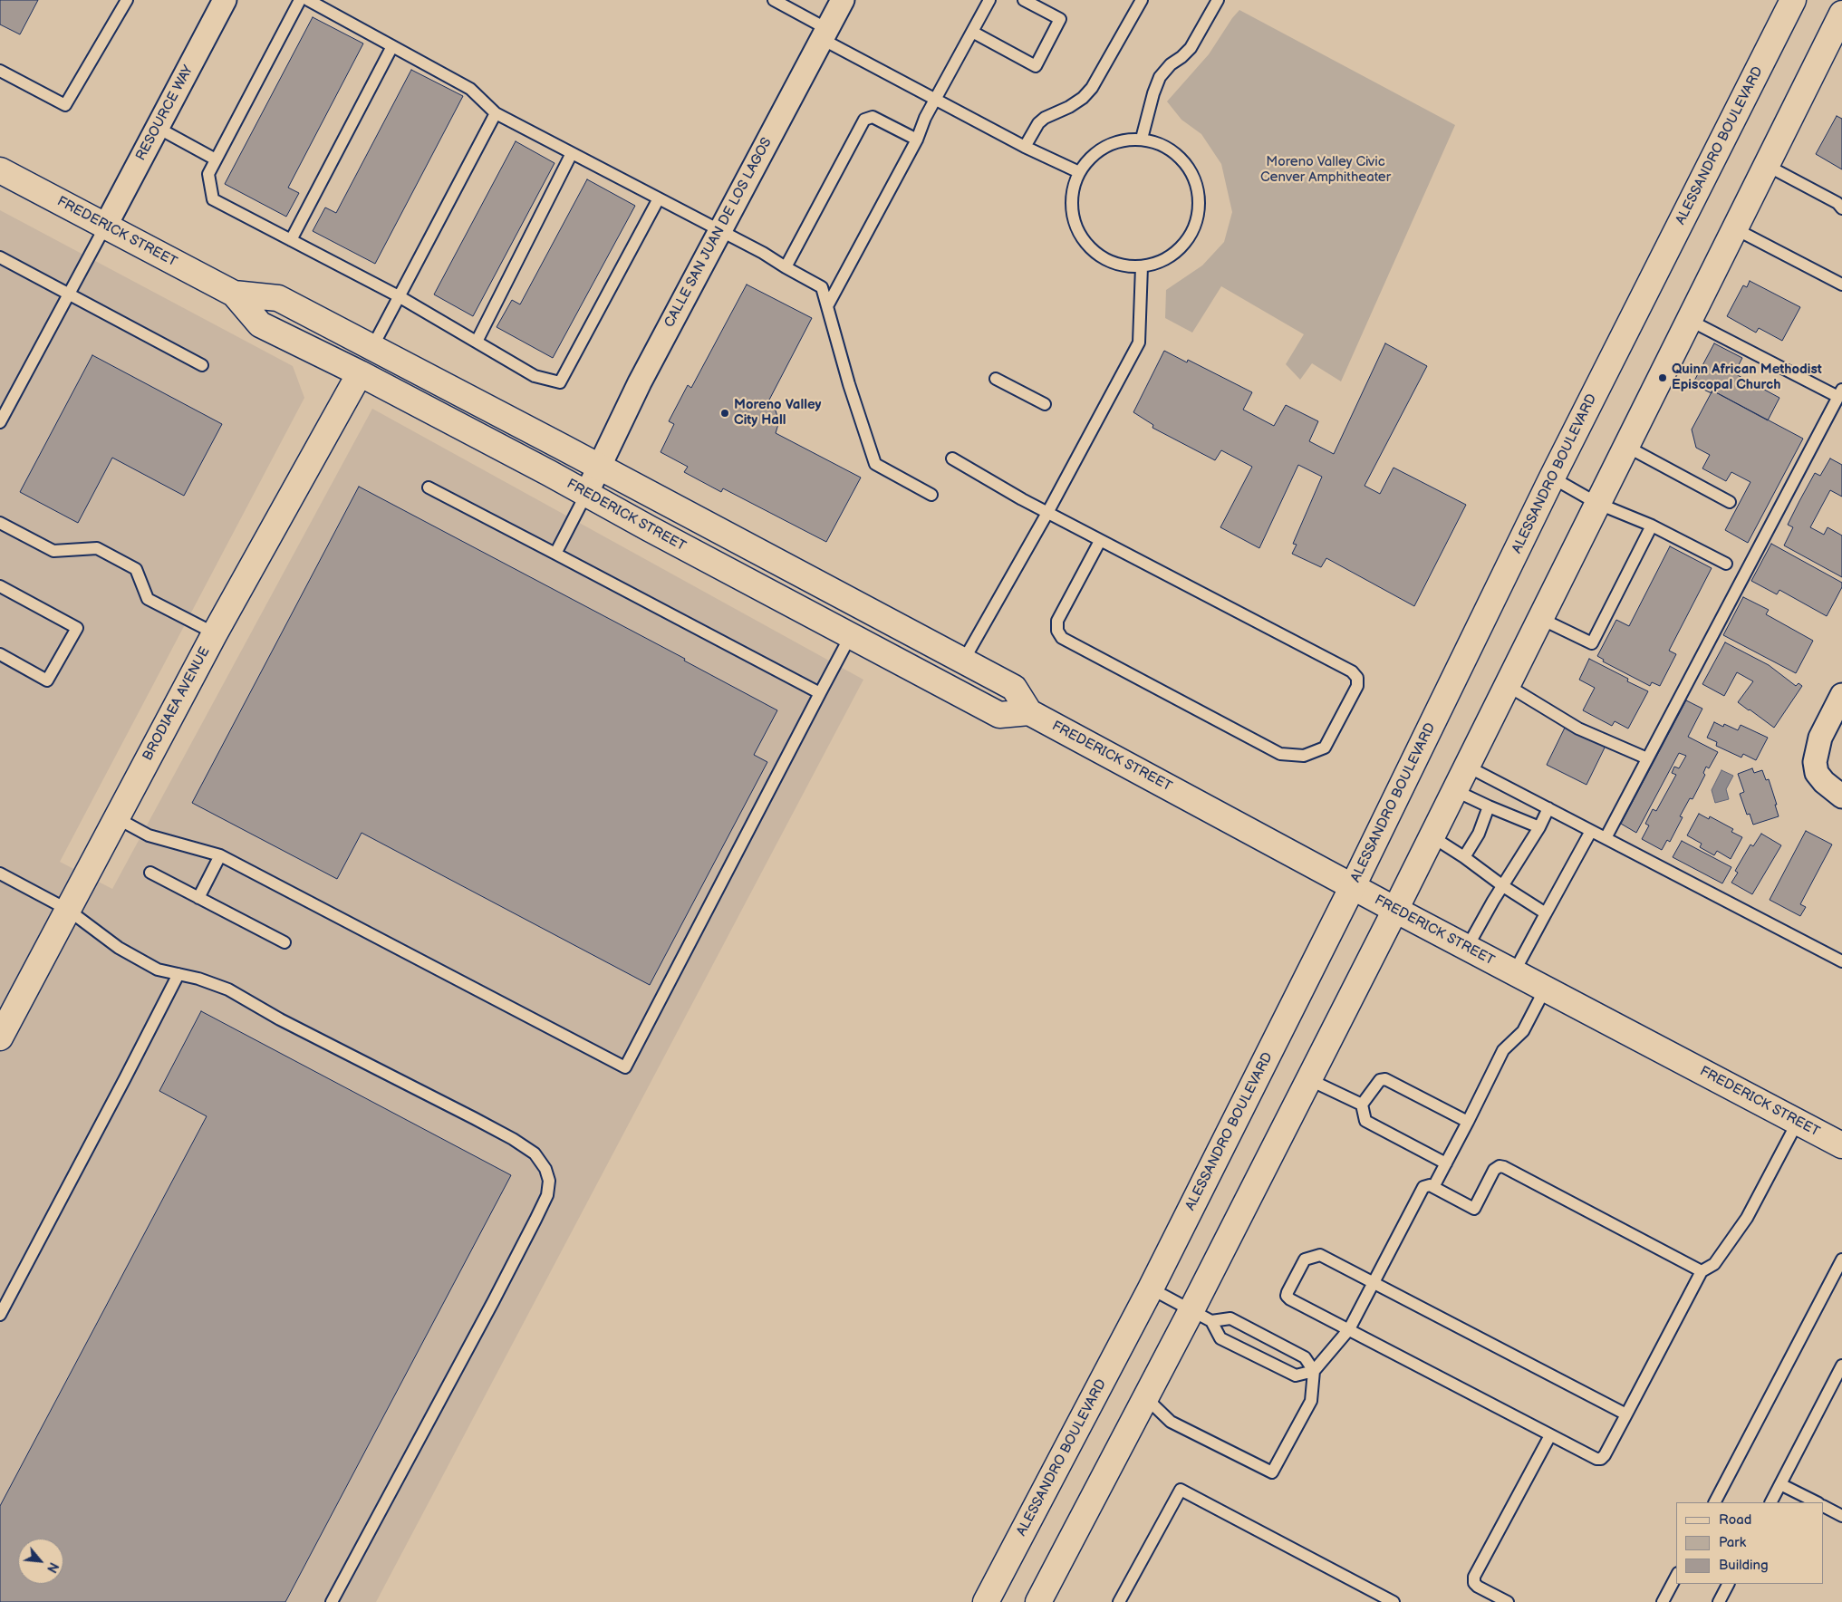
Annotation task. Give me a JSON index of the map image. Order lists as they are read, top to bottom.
{
  "streets": {
    "main road": ["ALESSANDRO BOULEVARD", "FREDERICK STREET", "BRODIAEA AVENUE"],
    "street": ["RESOURCE WAY", "CALLE SAN JUAN DE LOS LAGOS"]
  },
  "crossings": [
    ["RESOURCE WAY", "FREDERICK STREET"],
    ["ALESSANDRO BOULEVARD", "FREDERICK STREET"],
    ["FREDERICK STREET", "CALLE SAN JUAN DE LOS LAGOS"],
    ["FREDERICK STREET", "BRODIAEA AVENUE"]
  ],
  "parks": ["Moreno Valley Civic Cenver Amphitheater"],
  "places": ["Quinn African Methodist Episcopal Church", "Moreno Valley City Hall"],
  "legend": ["Road", "Park", "Building"],
  "north": "bottom right"
}
